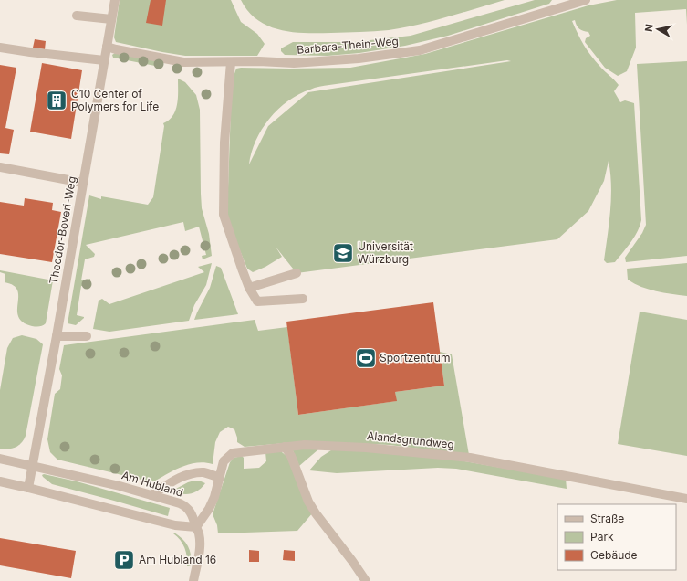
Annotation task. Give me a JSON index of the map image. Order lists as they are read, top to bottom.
{
  "streets": {
    "street": [
      "Barbara-Thein-Weg",
      "Theodor-Boveri-Weg",
      "Alandsgrundweg",
      "Am Hubland"
    ]
  },
  "crossings": [
    ["Barbara-Thein-Weg", "Theodor-Boveri-Weg"],
    ["Theodor-Boveri-Weg", "Am Hubland"]
  ],
  "places": {
    "building": ["C10 Center of Polymers for Life"],
    "school or university": ["Universität Würzburg"],
    "sports": ["Sportzentrum"],
    "parking": ["Am Hubland 16"]
  },
  "legend": ["Straße", "Park", "Gebäude"],
  "north": "left"
}
